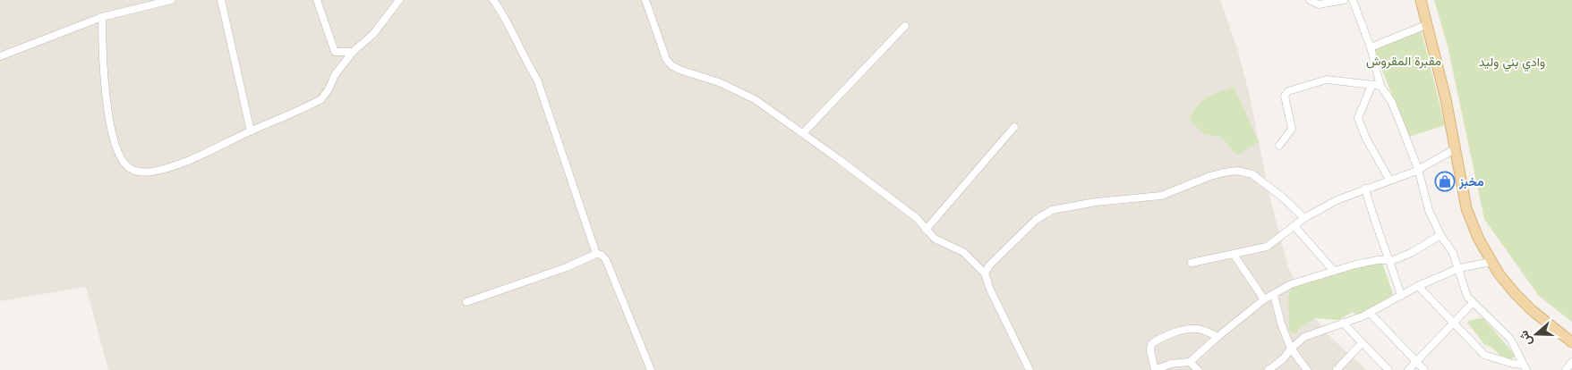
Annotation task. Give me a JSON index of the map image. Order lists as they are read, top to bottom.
{
  "parks": ["مقبرة المقروش", "وادي بني وليد"],
  "places": {
    "shop": ["مخبز"]
  },
  "north": "left"
}
